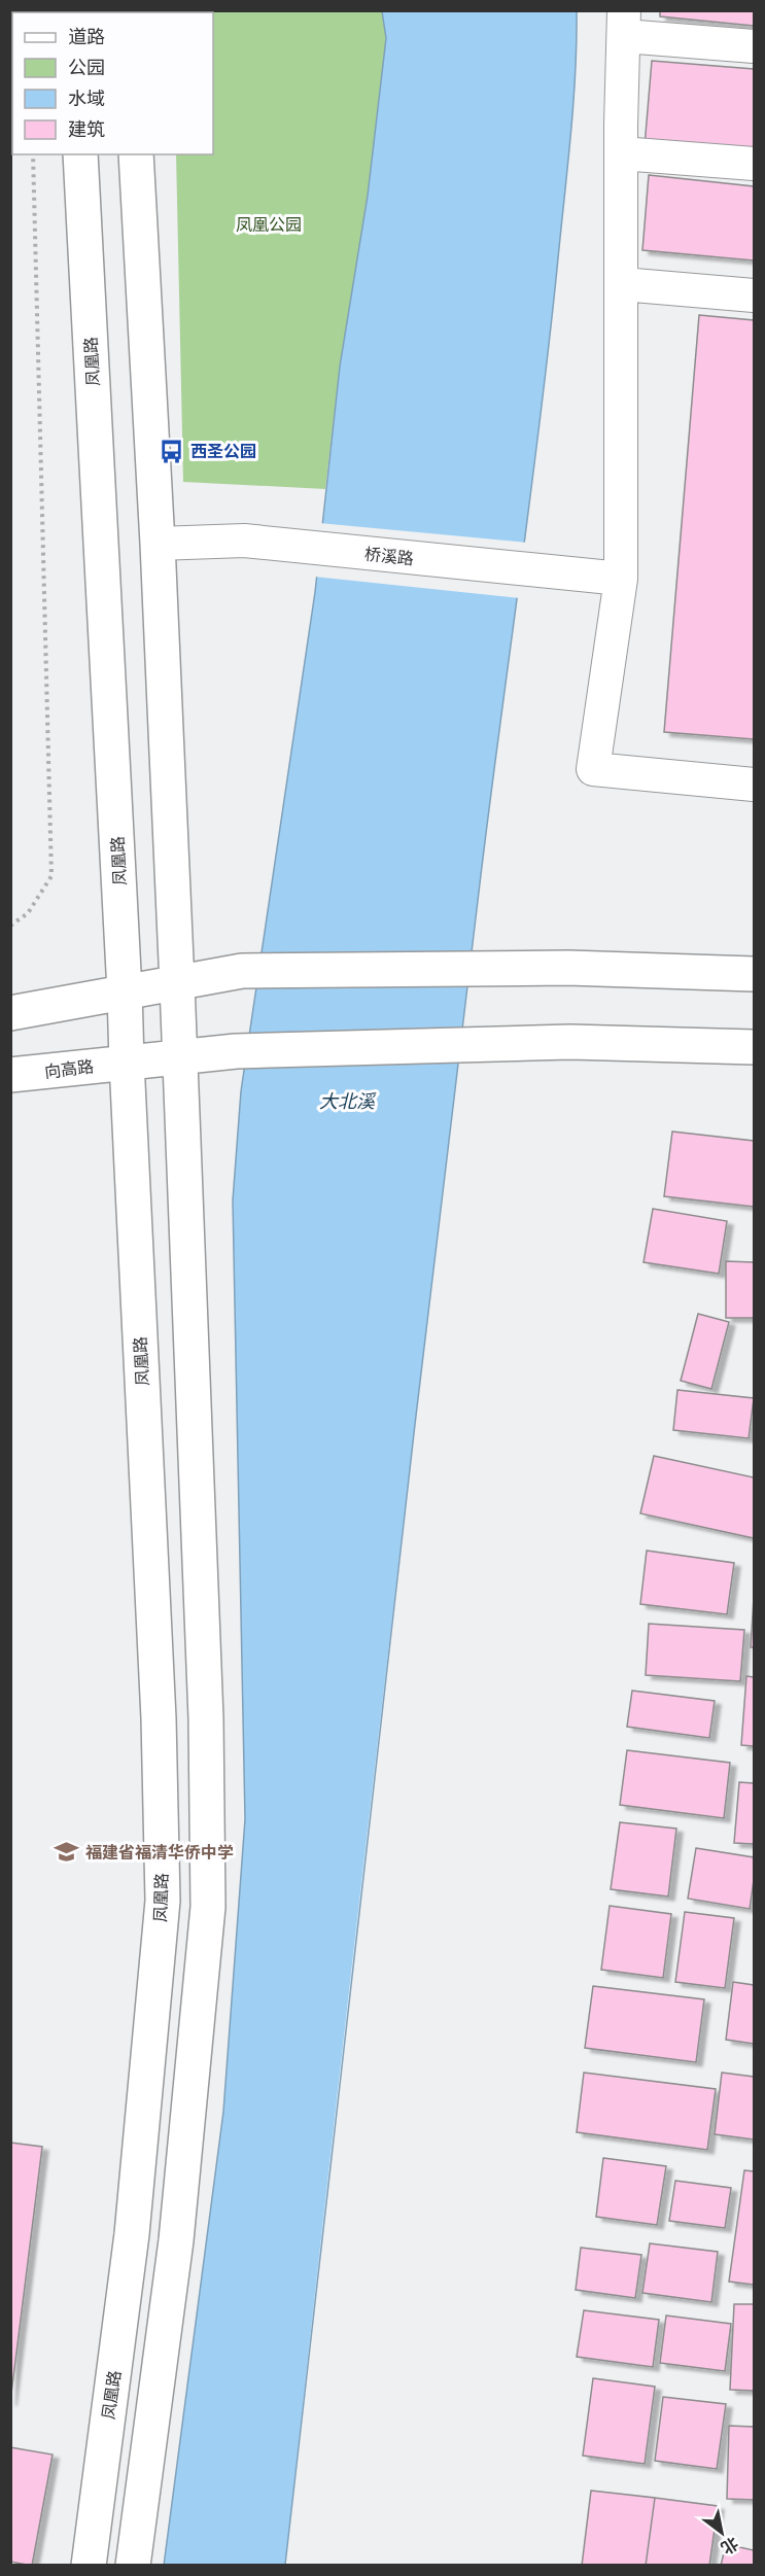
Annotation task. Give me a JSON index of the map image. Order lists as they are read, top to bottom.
{
  "streets": {
    "street": ["凤凰路", "桥溪路", "向高路"]
  },
  "crossings": [
    ["凤凰路", "向高路"]
  ],
  "water": ["大北溪"],
  "parks": ["凤凰公园"],
  "places": {
    "bus stop": ["西圣公园"],
    "school or university": ["福建省福清华侨中学"]
  },
  "legend": [
    "道路",
    "公园",
    "水域",
    "建筑"
  ],
  "north": "bottom right"
}
